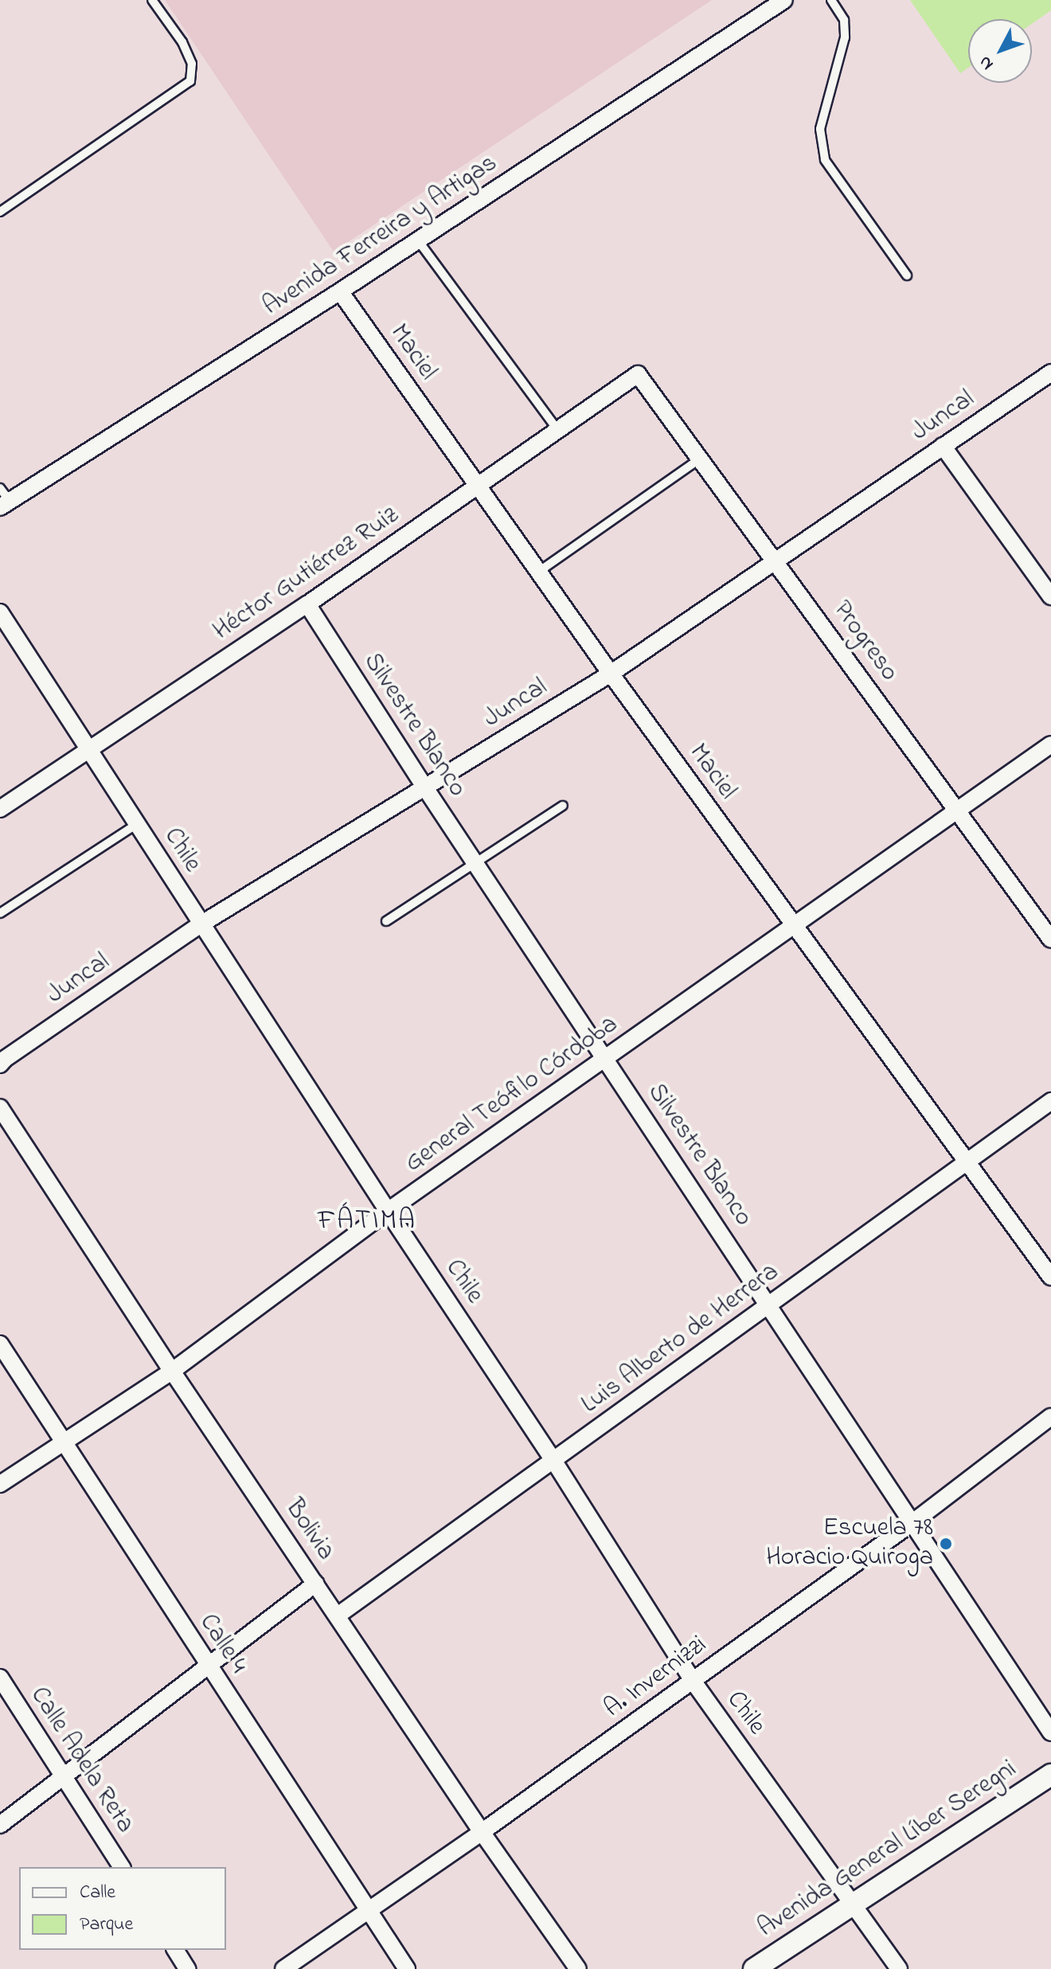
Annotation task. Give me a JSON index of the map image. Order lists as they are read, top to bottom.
{
  "streets": {
    "street": [
      "Avenida Ferreira y Artigas",
      "Maciel",
      "Juncal",
      "Héctor Gutiérrez Ruiz",
      "Progreso",
      "Silvestre Blanco",
      "Chile",
      "General Teófilo Córdoba",
      "Luis Alberto de Herrera",
      "Bolivia",
      "Calle 4",
      "A. Invernizzi",
      "Calle Adela Reta",
      "Avenida General Líber Seregni"
    ]
  },
  "crossings": [
    ["Avenida Ferreira y Artigas", "Maciel"],
    ["Maciel", "Juncal"],
    ["Maciel", "Héctor Gutiérrez Ruiz"],
    ["Maciel", "General Teófilo Córdoba"],
    ["Maciel", "Luis Alberto de Herrera"],
    ["Juncal", "Progreso"],
    ["Juncal", "Silvestre Blanco"],
    ["Juncal", "Chile"],
    ["Héctor Gutiérrez Ruiz", "Progreso"],
    ["Héctor Gutiérrez Ruiz", "Silvestre Blanco"],
    ["Héctor Gutiérrez Ruiz", "Chile"],
    ["Progreso", "General Teófilo Córdoba"],
    ["Silvestre Blanco", "General Teófilo Córdoba"],
    ["Silvestre Blanco", "Luis Alberto de Herrera"],
    ["Silvestre Blanco", "A. Invernizzi"],
    ["Chile", "General Teófilo Córdoba"],
    ["Chile", "Luis Alberto de Herrera"],
    ["Chile", "A. Invernizzi"],
    ["Chile", "Avenida General Líber Seregni"],
    ["General Teófilo Córdoba", "Bolivia"],
    ["General Teófilo Córdoba", "Calle 4"],
    ["Luis Alberto de Herrera", "Bolivia"],
    ["Bolivia", "A. Invernizzi"],
    ["Calle 4", "A. Invernizzi"]
  ],
  "districts": ["FÁTIMA"],
  "places": ["Escuela 78 Horacio Quiroga"],
  "legend": ["Calle", "Parque"],
  "north": "bottom left"
}
